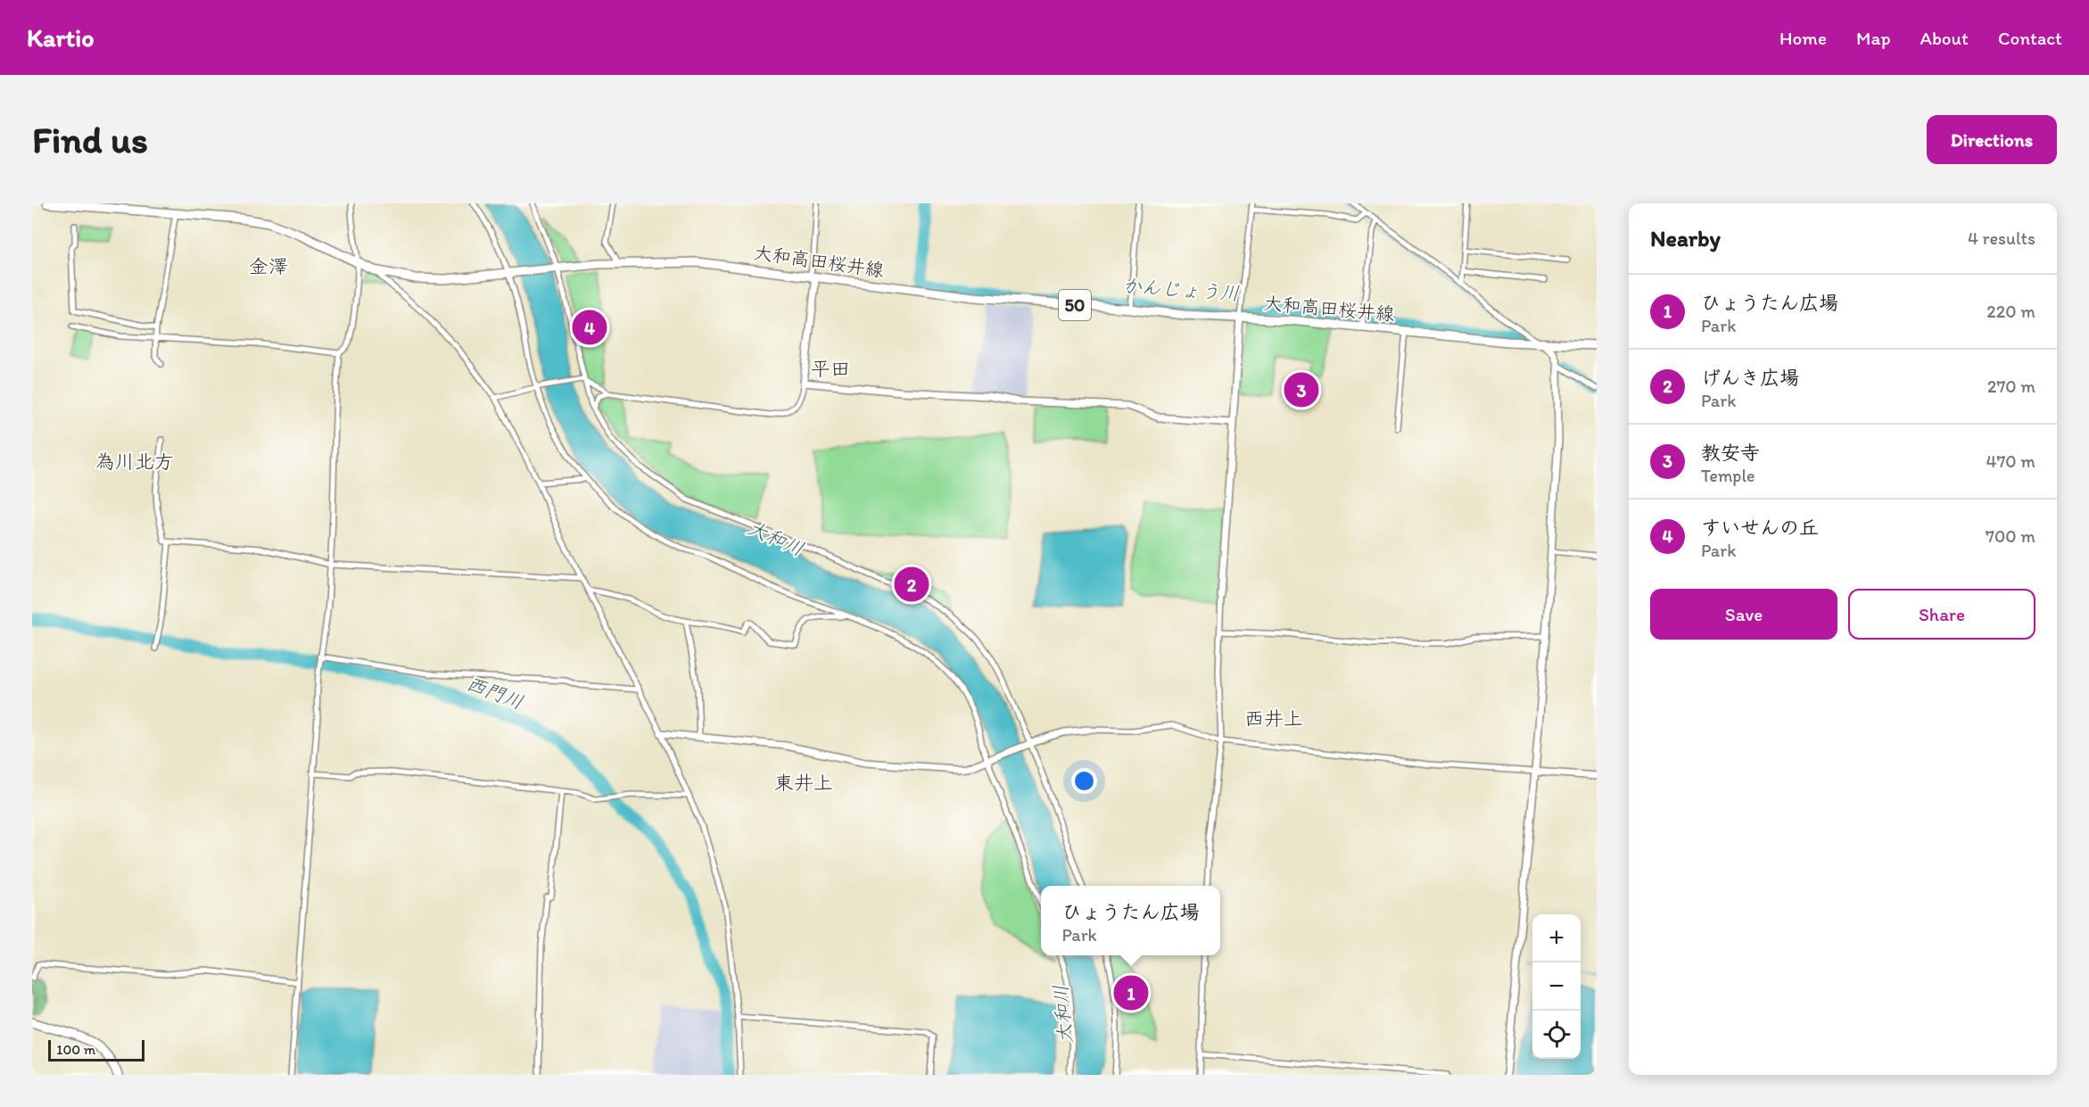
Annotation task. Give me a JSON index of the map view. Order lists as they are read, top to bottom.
{
  "streets": {
    "main road": ["大和高田桜井線", "50"]
  },
  "districts": [
    "金澤",
    "平田",
    "為川北方",
    "西井上",
    "東井上"
  ],
  "water": ["かんじょう川", "大和川", "西門川"],
  "scale_bar": "100 m",
  "page": {
    "header": "Kartio",
    "nav": [
      "Home",
      "Map",
      "About",
      "Contact"
    ],
    "buttons": [
      "Directions",
      ["Save", "Share"]
    ],
    "title": "Find us",
    "heading": ["Nearby", "4 results"],
    "list": [
      {
        "mark": "1",
        "name": "ひょうたん広場",
        "note": "Park",
        "value": "220 m"
      },
      {
        "mark": "2",
        "name": "げんき広場",
        "note": "Park",
        "value": "270 m"
      },
      {
        "mark": "3",
        "name": "教安寺",
        "note": "Temple",
        "value": "470 m"
      },
      {
        "mark": "4",
        "name": "すいせんの丘",
        "note": "Park",
        "value": "700 m"
      }
    ],
    "pins": [
      "4",
      "3",
      "2",
      "1"
    ],
    "popup": ["ひょうたん広場", "Park"],
    "map_buttons": ["+", "−"],
    "scale": "100 m"
  }
}
